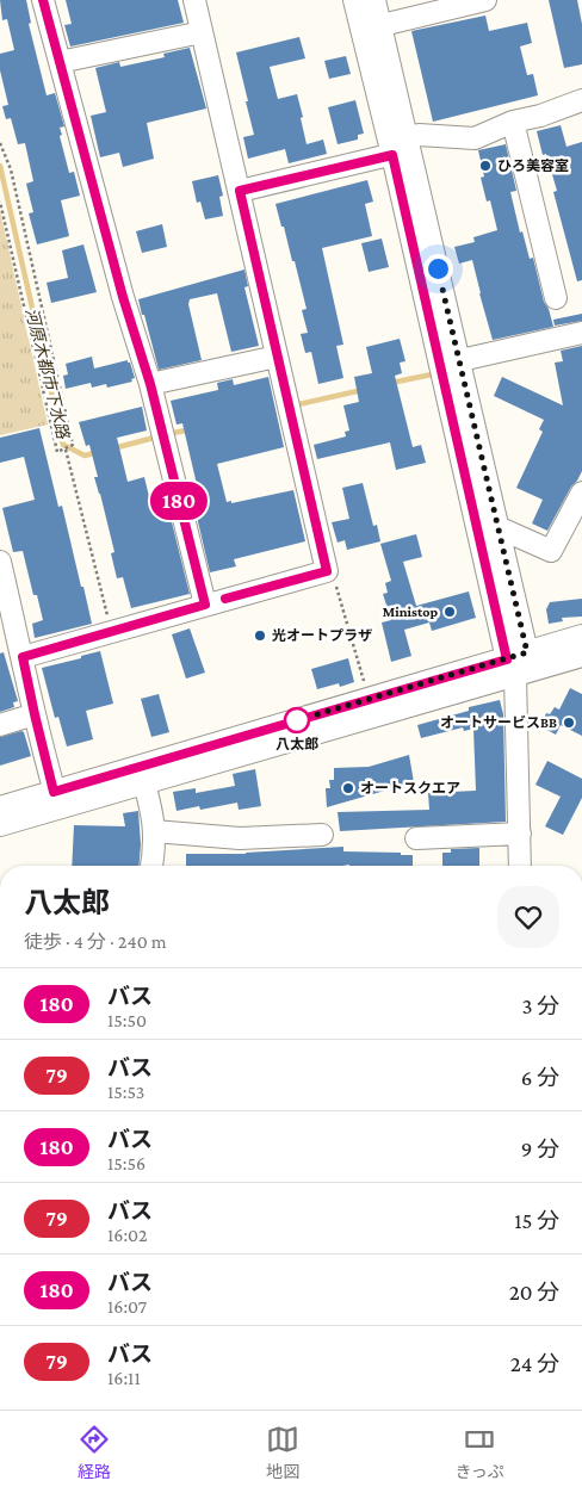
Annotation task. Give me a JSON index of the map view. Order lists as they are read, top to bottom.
{
  "water": ["河原木都市下水路"],
  "places": [
    "ひろ美容室",
    "Ministop",
    "光オートプラザ",
    "八太郎",
    "オートサービスBB",
    "オートスクエア"
  ],
  "lines": ["bus line 180"],
  "page": {
    "on_map": "180",
    "heading": ["八太郎", "徒歩 · 4 分 · 240 m"],
    "list": [
      {
        "mark": "180",
        "name": "バス",
        "note": "15:50",
        "value": "3 分"
      },
      {
        "mark": "79",
        "name": "バス",
        "note": "15:53",
        "value": "6 分"
      },
      {
        "mark": "180",
        "name": "バス",
        "note": "15:56",
        "value": "9 分"
      },
      {
        "mark": "79",
        "name": "バス",
        "note": "16:02",
        "value": "15 分"
      },
      {
        "mark": "180",
        "name": "バス",
        "note": "16:07",
        "value": "20 分"
      },
      {
        "mark": "79",
        "name": "バス",
        "note": "16:11",
        "value": "24 分"
      }
    ],
    "tabs": ["経路", "地図", "きっぷ"]
  }
}
